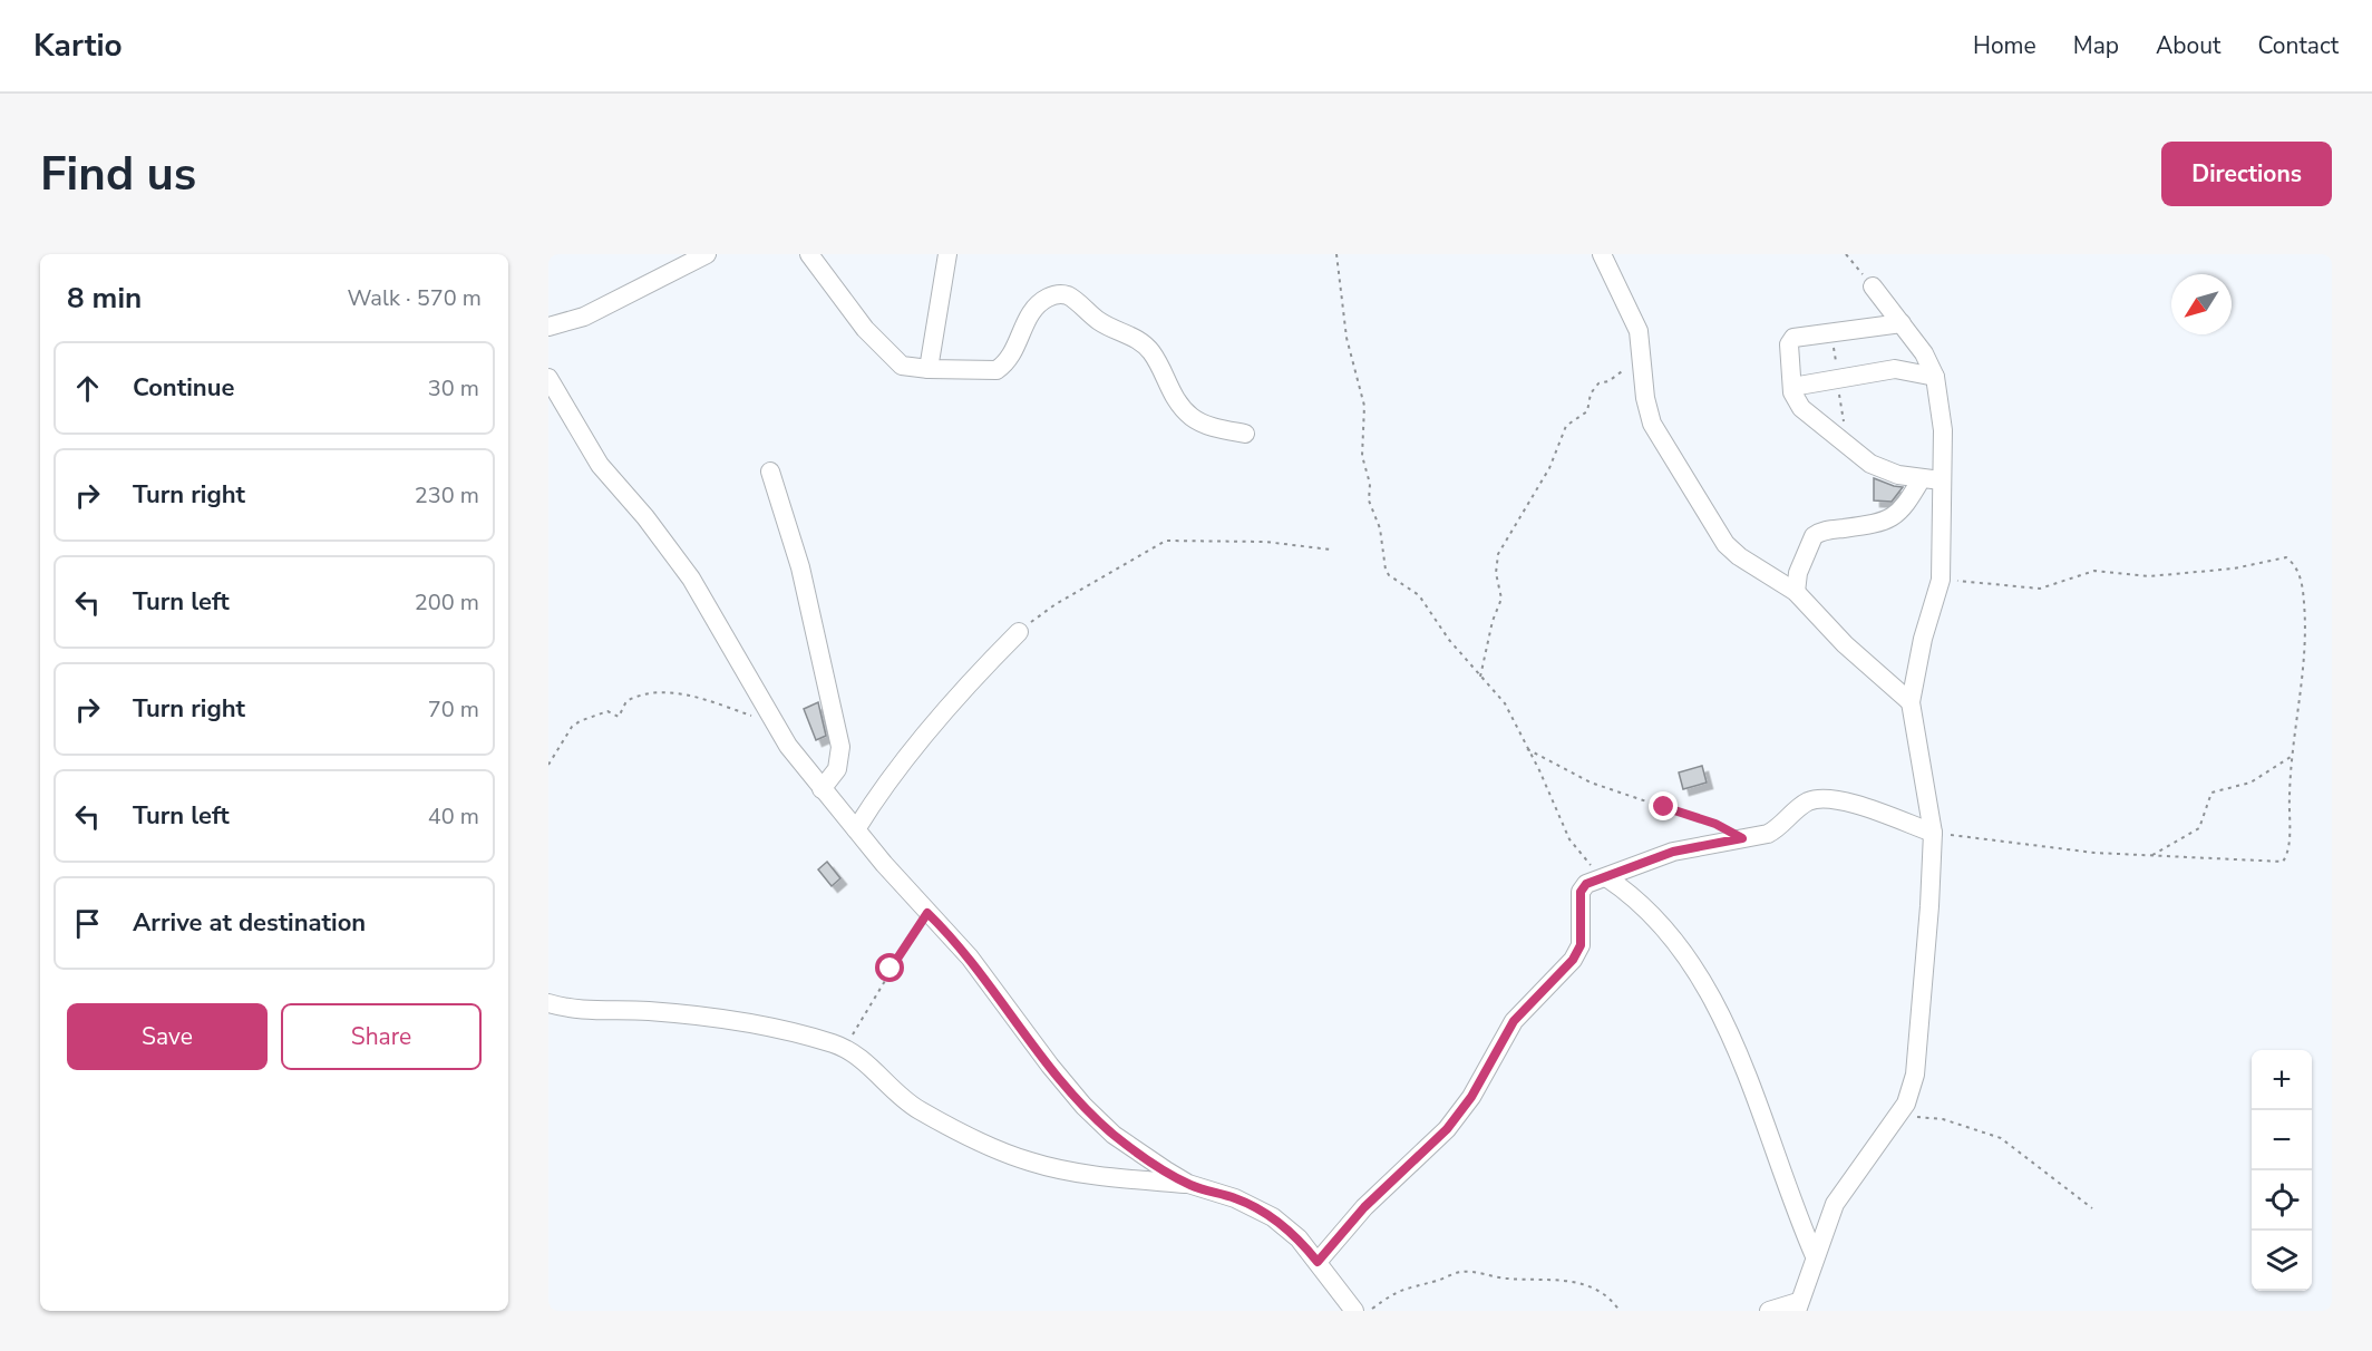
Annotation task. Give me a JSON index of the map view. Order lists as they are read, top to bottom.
{
  "north": "bottom left",
  "page": {
    "header": "Kartio",
    "nav": [
      "Home",
      "Map",
      "About",
      "Contact"
    ],
    "buttons": [
      "Directions",
      ["Save", "Share"]
    ],
    "title": "Find us",
    "heading": ["8 min", "Walk · 570 m"],
    "list": [
      ["Continue", "30 m"],
      ["Turn right", "230 m"],
      ["Turn left", "200 m"],
      ["Turn right", "70 m"],
      ["Turn left", "40 m"],
      "Arrive at destination"
    ],
    "map_buttons": ["+", "−"]
  }
}
